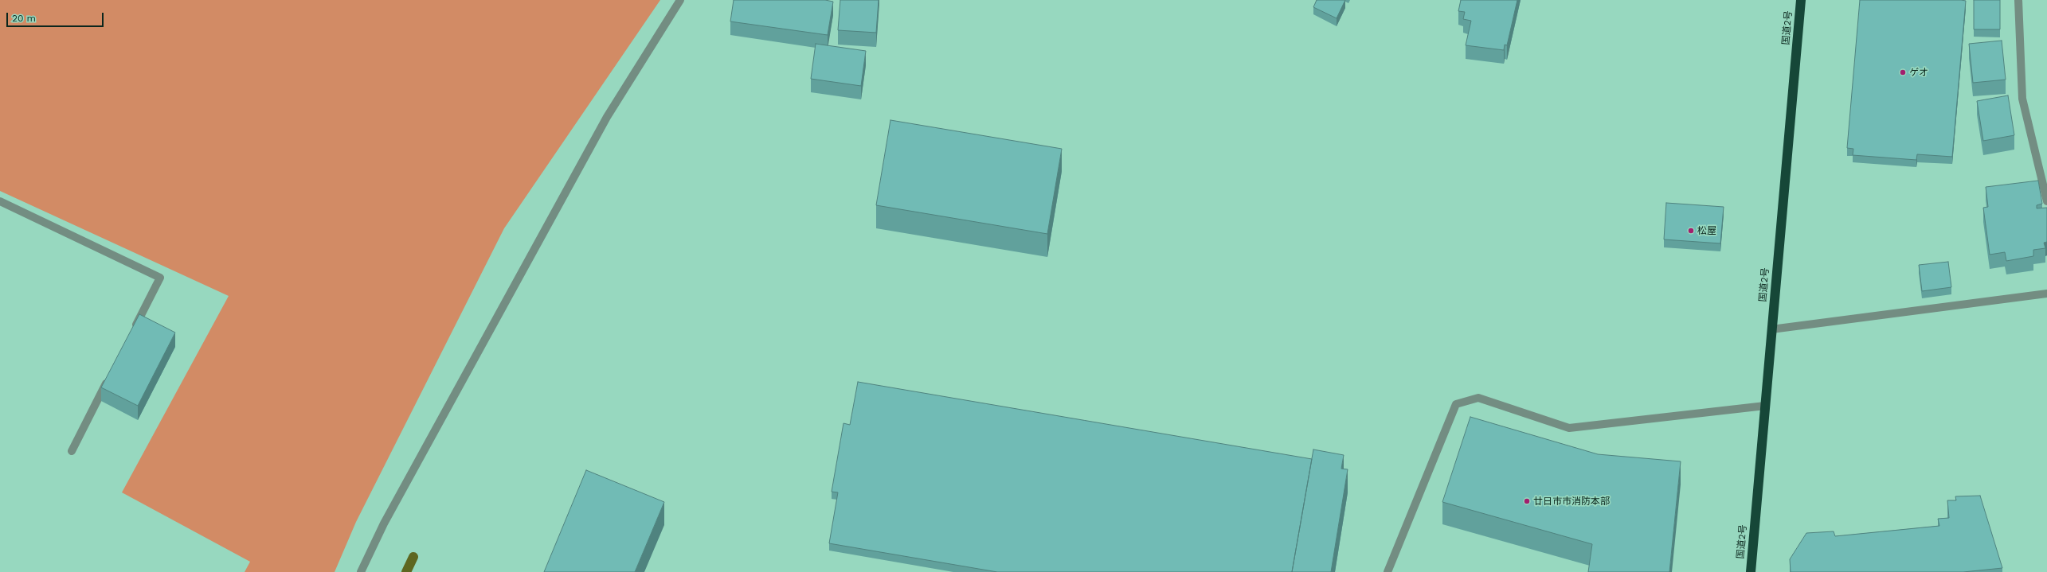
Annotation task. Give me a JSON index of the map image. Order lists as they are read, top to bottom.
{
  "streets": {
    "highway": ["国道2号"]
  },
  "places": ["ゲオ", "松屋", "廿日市市消防本部"],
  "scale_bar": "20 m"
}
